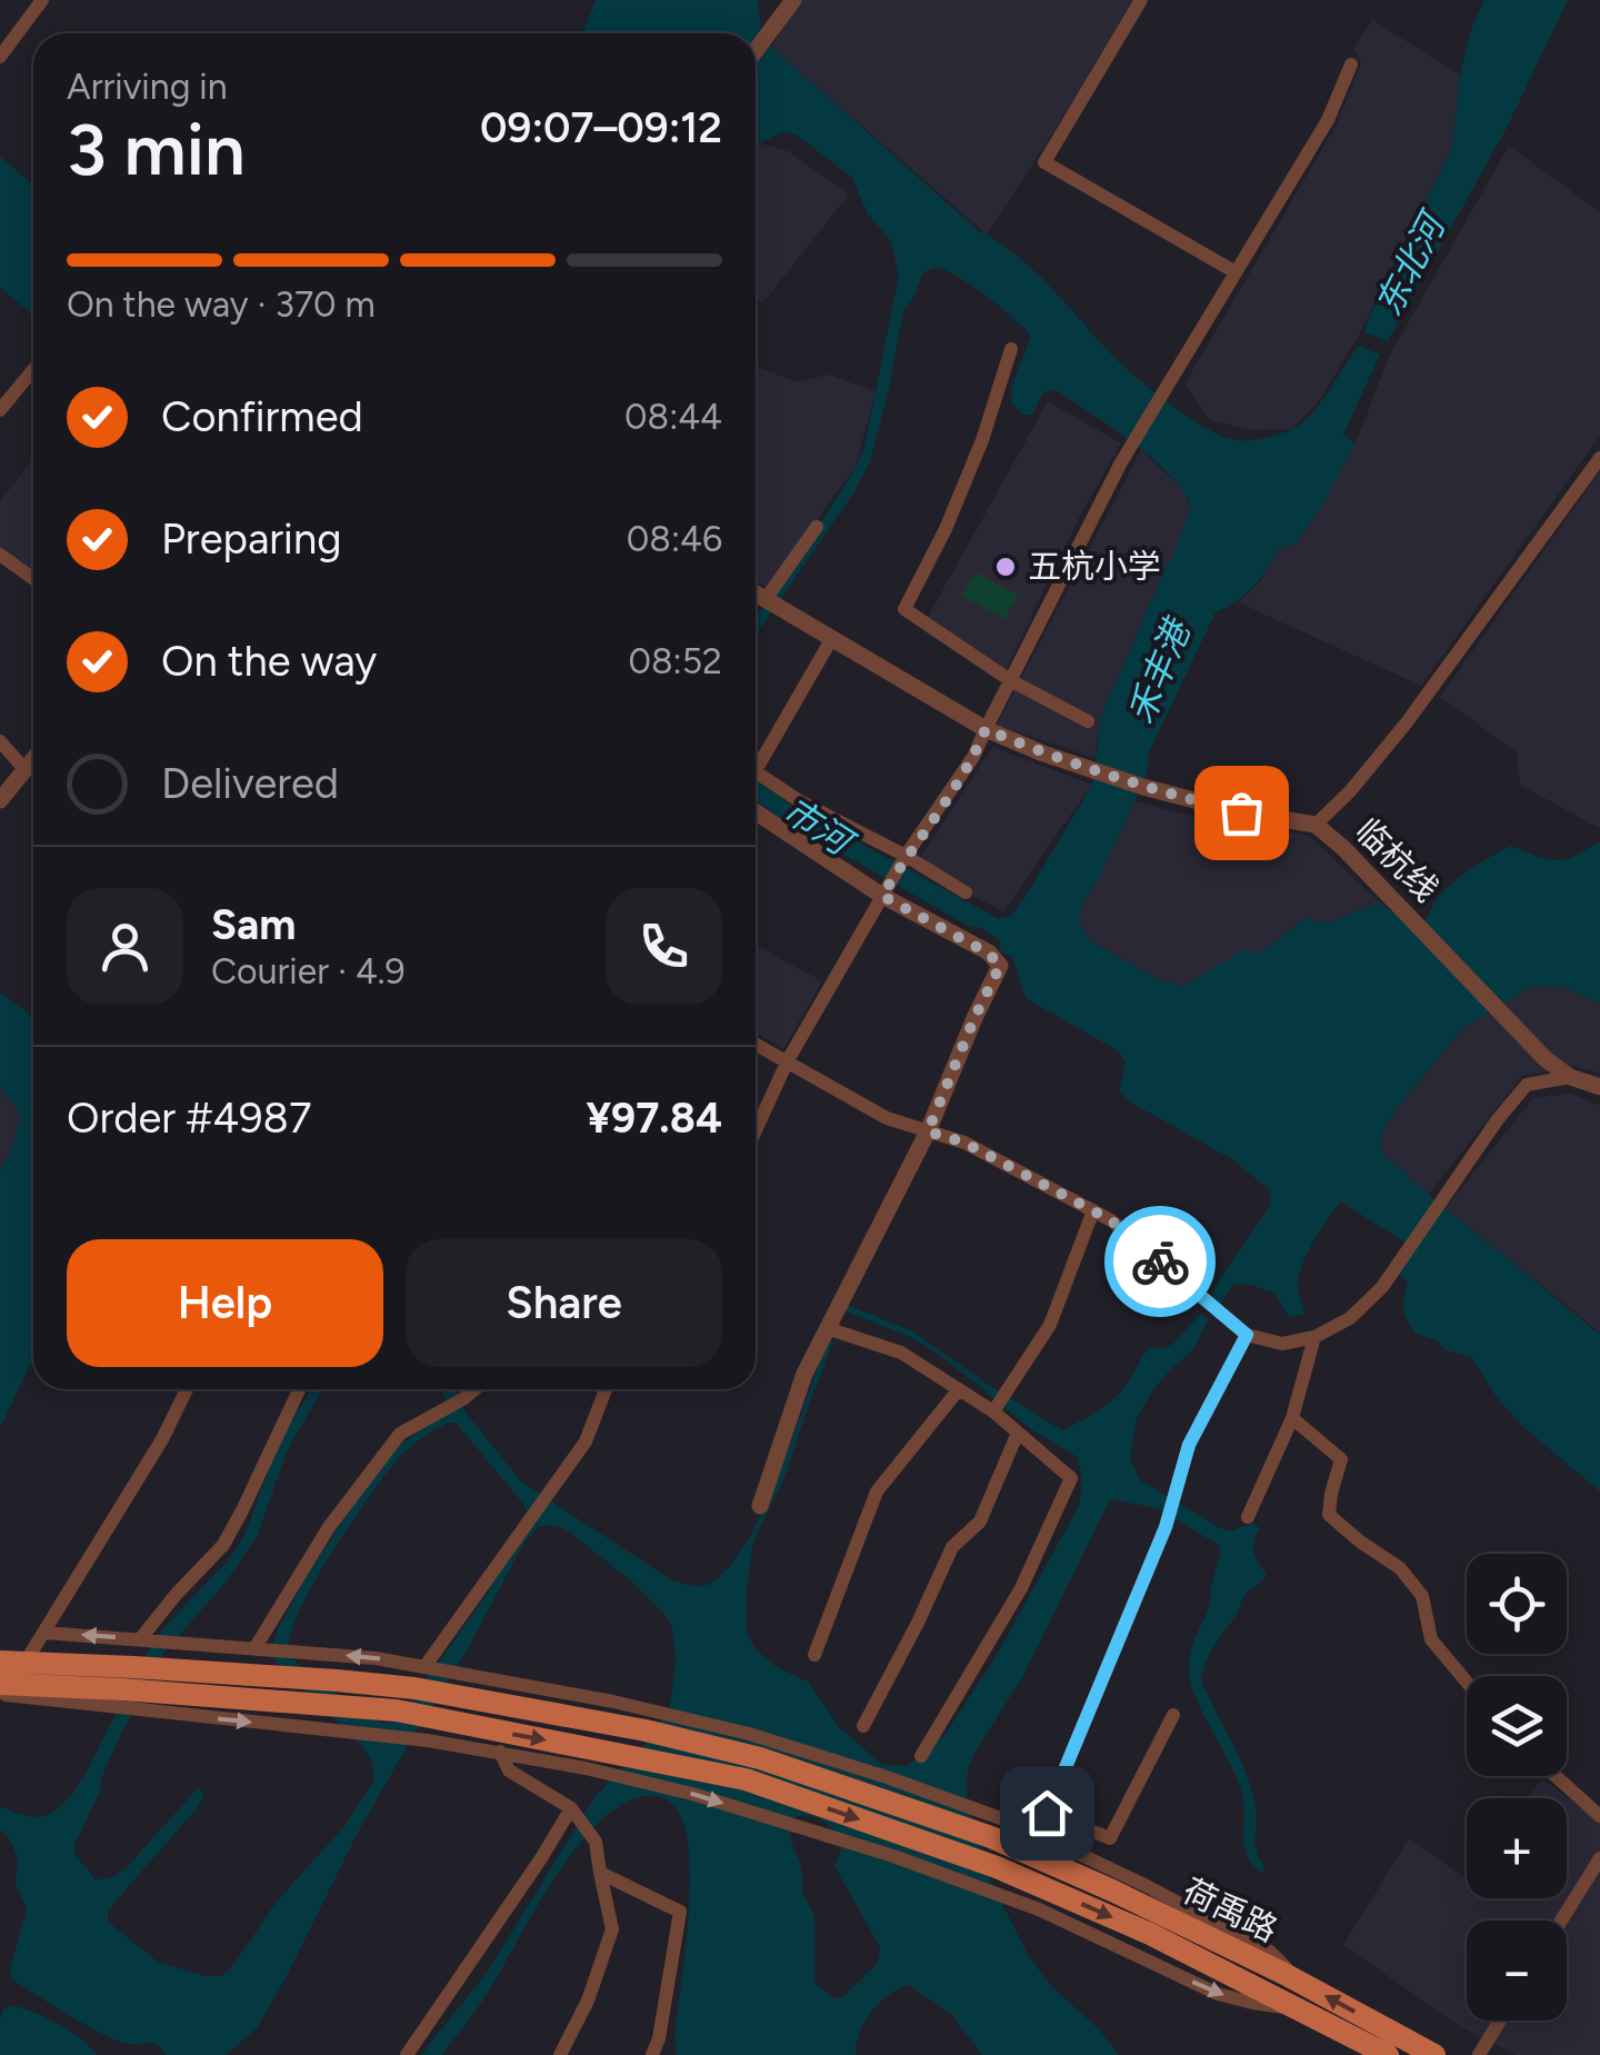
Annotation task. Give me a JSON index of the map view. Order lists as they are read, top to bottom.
{
  "streets": {
    "main road": ["荷禹路"],
    "street": ["临杭线"]
  },
  "water": ["东北河", "禾丰港", "市河"],
  "places": ["五杭小学"],
  "page": {
    "heading": ["3 min", "Arriving in", "09:07–09:12"],
    "panel": [
      "Sam",
      "Courier · 4.9",
      "Order #4987",
      "¥97.84"
    ],
    "bar": "On the way · 370 m",
    "list": [
      ["Confirmed", "08:44"],
      ["Preparing", "08:46"],
      ["On the way", "08:52"],
      "Delivered"
    ],
    "buttons": ["Help", "Share"],
    "map_buttons": ["+", "−"]
  }
}
